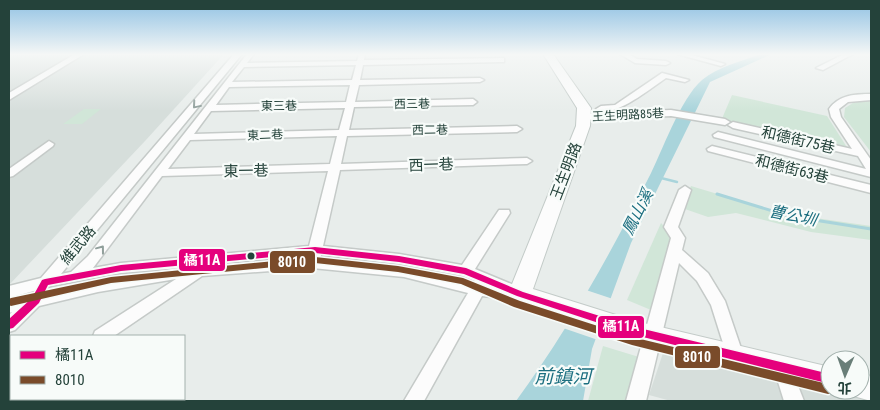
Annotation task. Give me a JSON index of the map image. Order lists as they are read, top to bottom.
{
  "streets": {
    "main road": ["王生明路"],
    "street": [
      "西三巷",
      "東三巷",
      "王生明路85巷",
      "西二巷",
      "東二巷",
      "和德街75巷",
      "西一巷",
      "和德街63巷",
      "東一巷",
      "維武路"
    ]
  },
  "crossings": [
    ["西三巷", "東三巷"],
    ["東三巷", "維武路"],
    ["王生明路85巷", "和德街75巷"],
    ["王生明路85巷", "王生明路"],
    ["西二巷", "東二巷"],
    ["東二巷", "維武路"],
    ["西一巷", "東一巷"],
    ["東一巷", "維武路"]
  ],
  "water": ["鳳山溪", "曹公圳", "前鎮河"],
  "lines": ["transit line 橘11A", "transit line 8010"],
  "legend": ["橘11A", "8010"],
  "north": "bottom"
}
